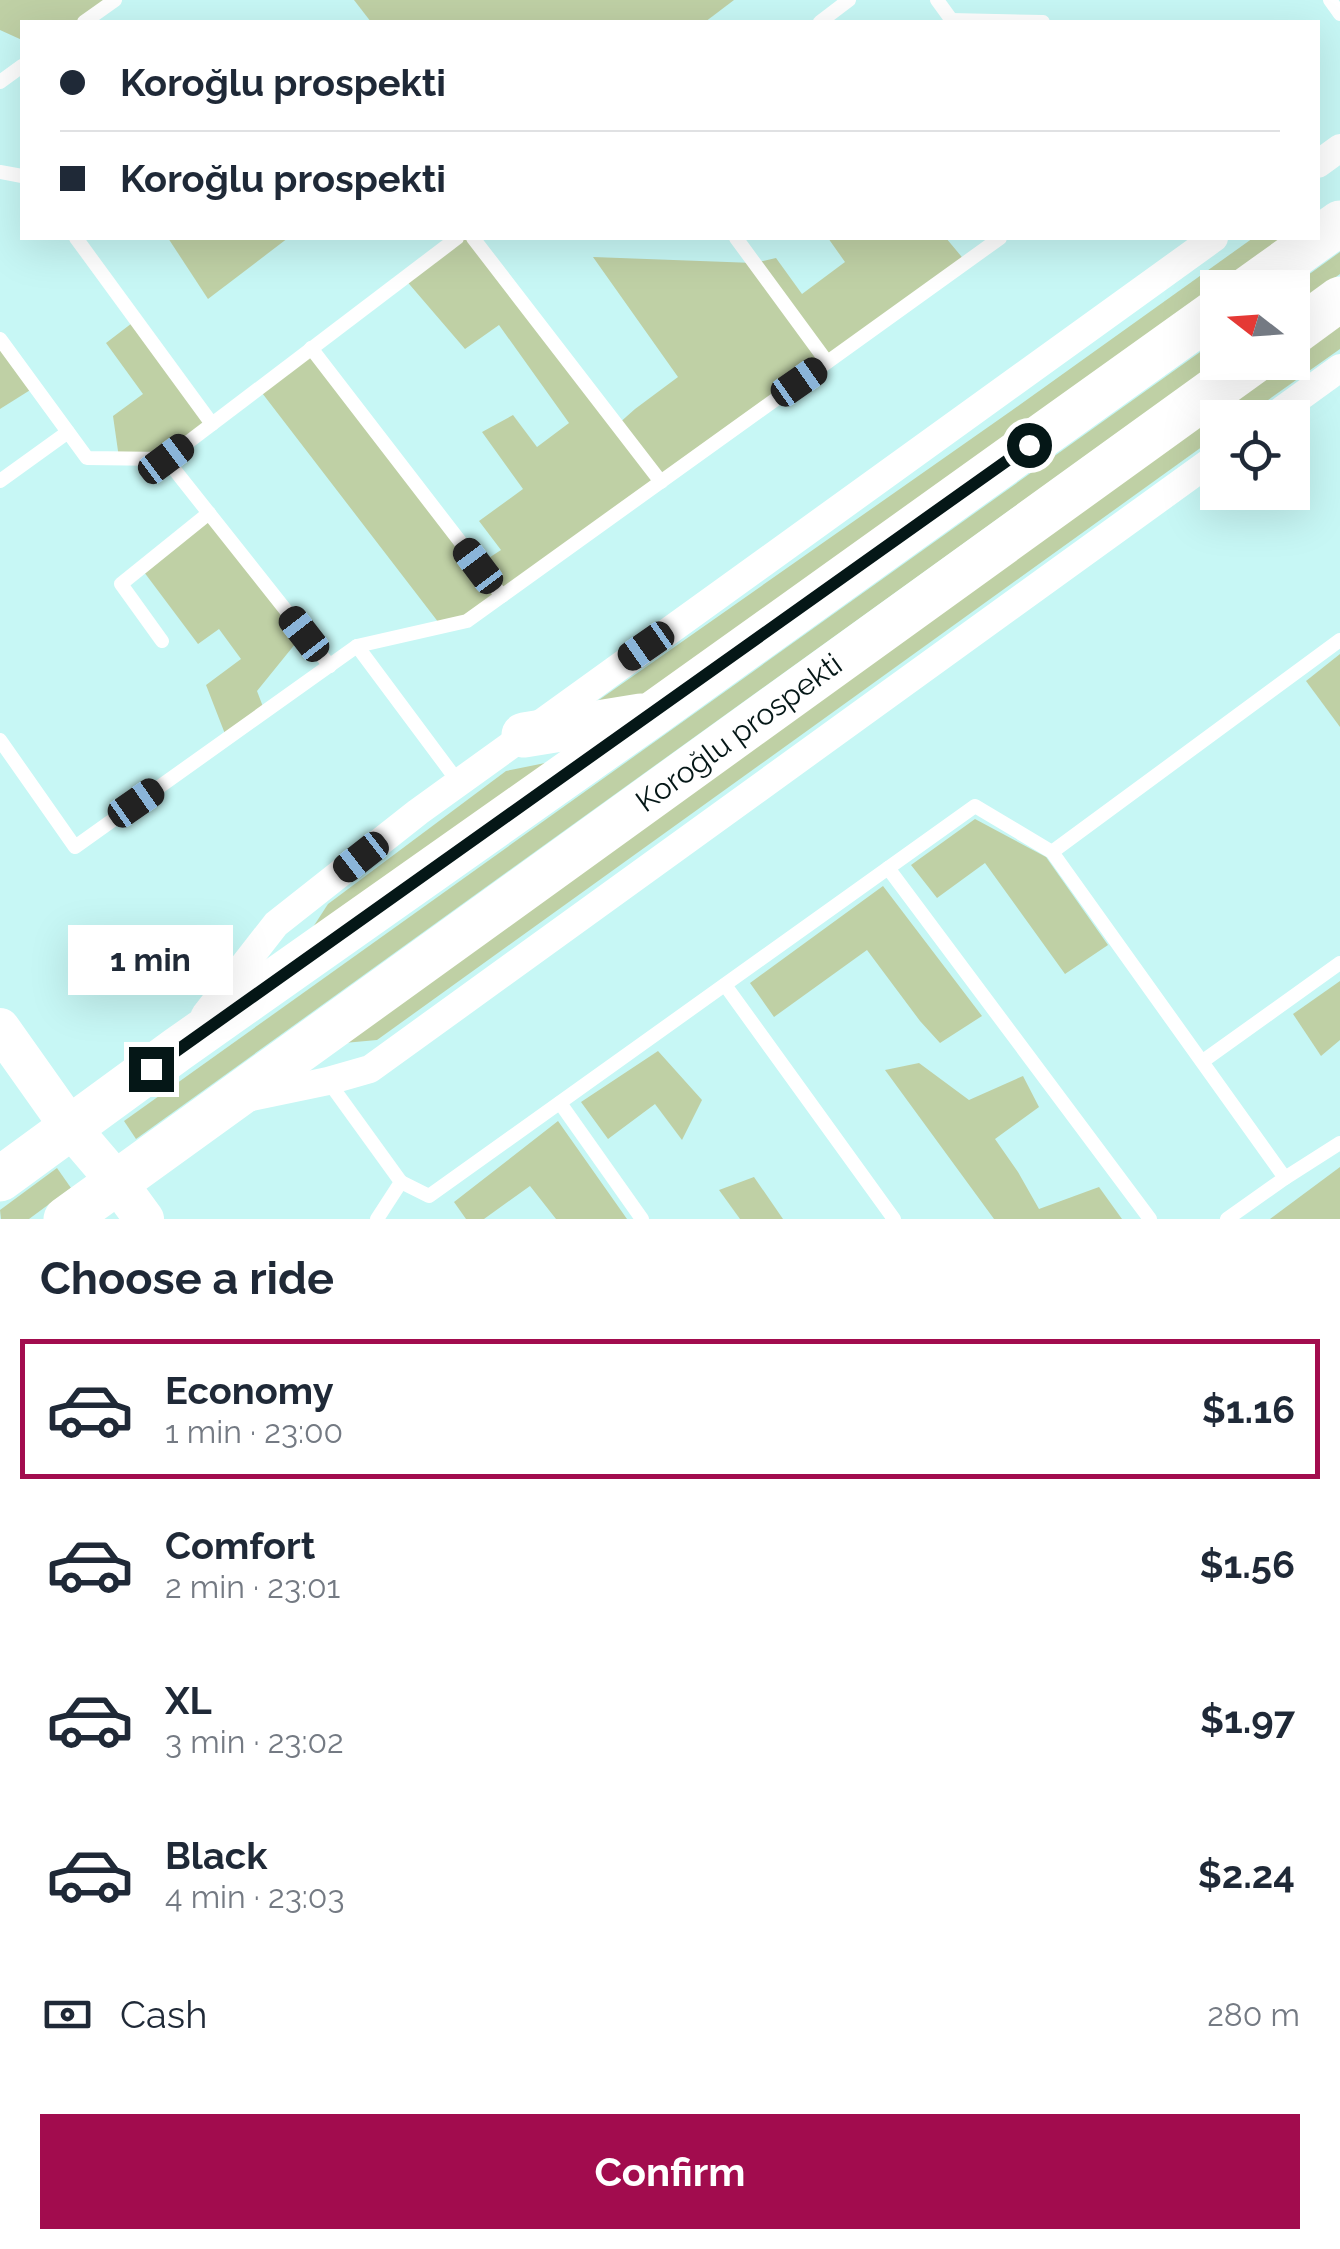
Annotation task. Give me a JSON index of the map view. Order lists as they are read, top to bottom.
{
  "streets": {
    "main road": ["Koroğlu prospekti"]
  },
  "north": "left",
  "page": {
    "banner": ["Koroğlu prospekti", "Koroğlu prospekti"],
    "bubble": "1 min",
    "heading": "Choose a ride",
    "list": [
      {
        "name": "Economy",
        "note": "1 min · 23:00",
        "value": "$1.16"
      },
      {
        "name": "Comfort",
        "note": "2 min · 23:01",
        "value": "$1.56"
      },
      {
        "name": "XL",
        "note": "3 min · 23:02",
        "value": "$1.97"
      },
      {
        "name": "Black",
        "note": "4 min · 23:03",
        "value": "$2.24"
      }
    ],
    "pay": ["Cash", "280 m"],
    "buttons": "Confirm"
  }
}
